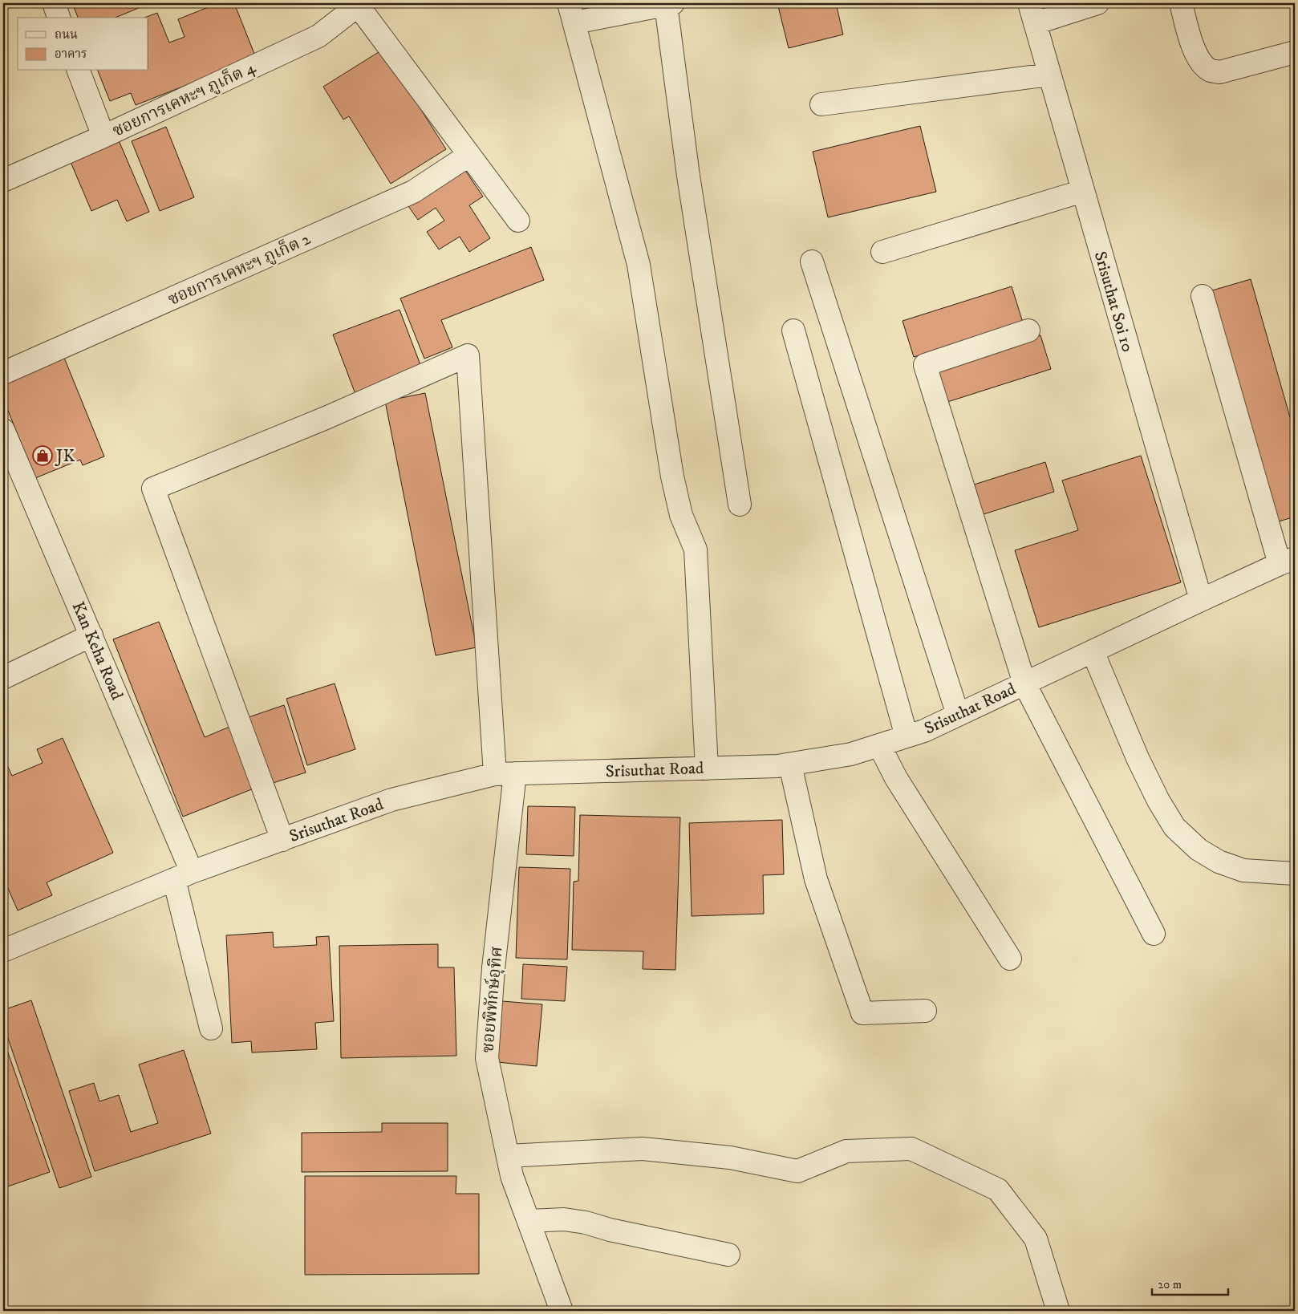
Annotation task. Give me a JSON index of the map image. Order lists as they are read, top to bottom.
{
  "streets": {
    "street": [
      "ซอยการเคหะฯ ภูเก็ต 4",
      "ซอยการเคหะฯ ภูเก็ต 2",
      "Srisuthat Soi 10",
      "Kan Keha Road",
      "Srisuthat Road",
      "ซอยพิทักษ์อุทิศ"
    ]
  },
  "crossings": [
    ["Srisuthat Soi 10", "Srisuthat Road"],
    ["Kan Keha Road", "Srisuthat Road"],
    ["Srisuthat Road", "ซอยพิทักษ์อุทิศ"]
  ],
  "places": {
    "shop": ["JK"]
  },
  "legend": ["ถนน", "อาคาร"],
  "scale_bar": "20 m"
}
